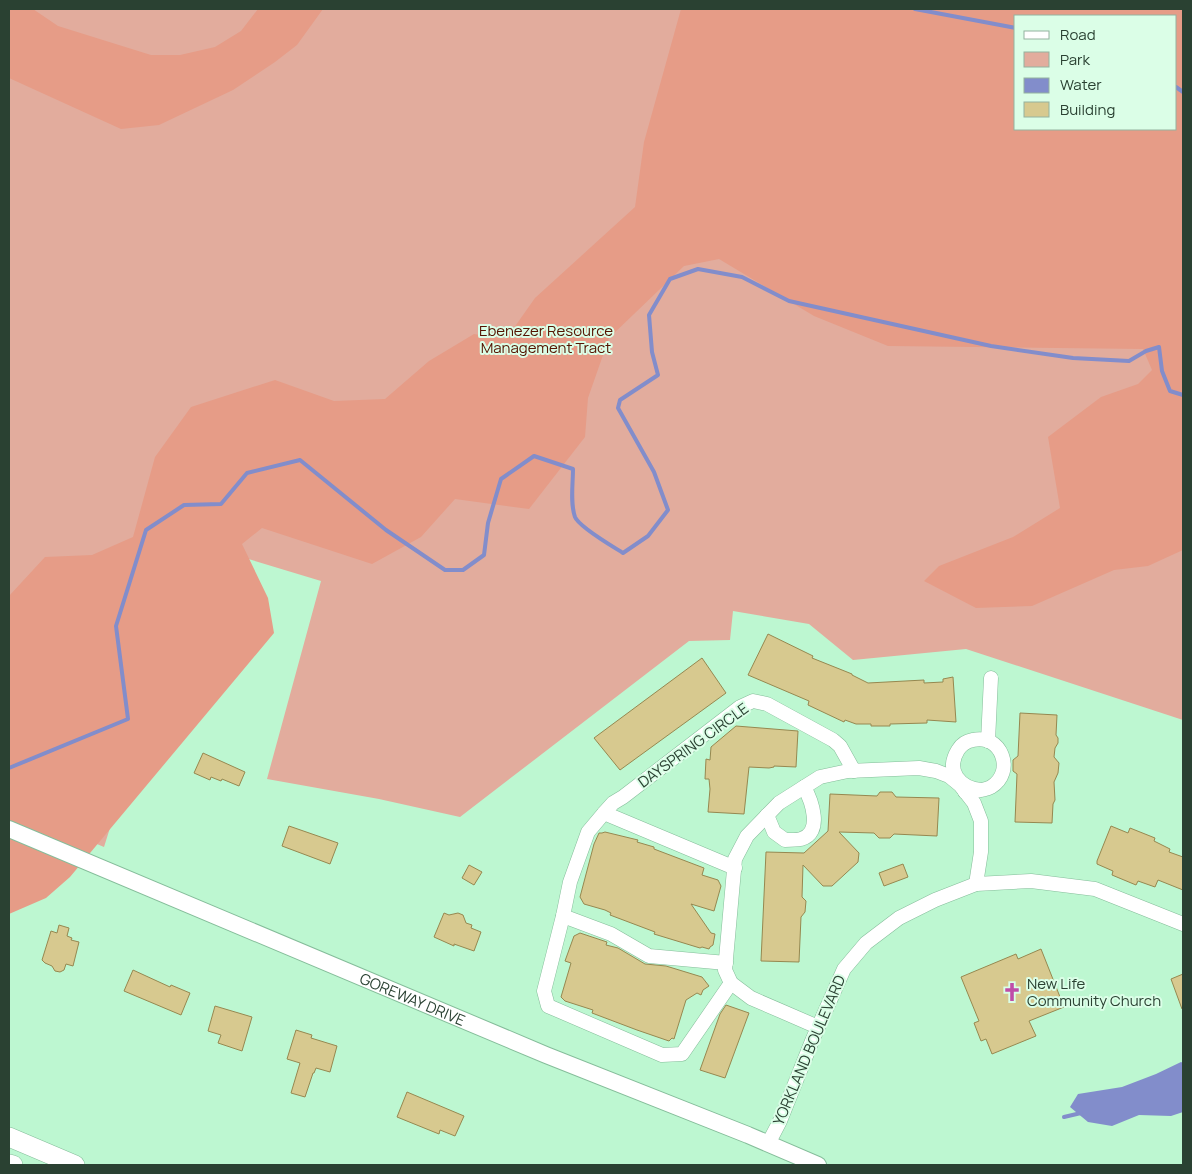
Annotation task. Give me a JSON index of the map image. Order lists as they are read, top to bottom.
{
  "streets": {
    "street": ["DAYSPRING CIRCLE", "GOREWAY DRIVE", "YORKLAND BOULEVARD"]
  },
  "crossings": [
    ["GOREWAY DRIVE", "YORKLAND BOULEVARD"]
  ],
  "parks": ["Ebenezer Resource Management Tract"],
  "places": {
    "church": ["New Life Community Church"]
  },
  "legend": [
    "Road",
    "Park",
    "Water",
    "Building"
  ]
}
